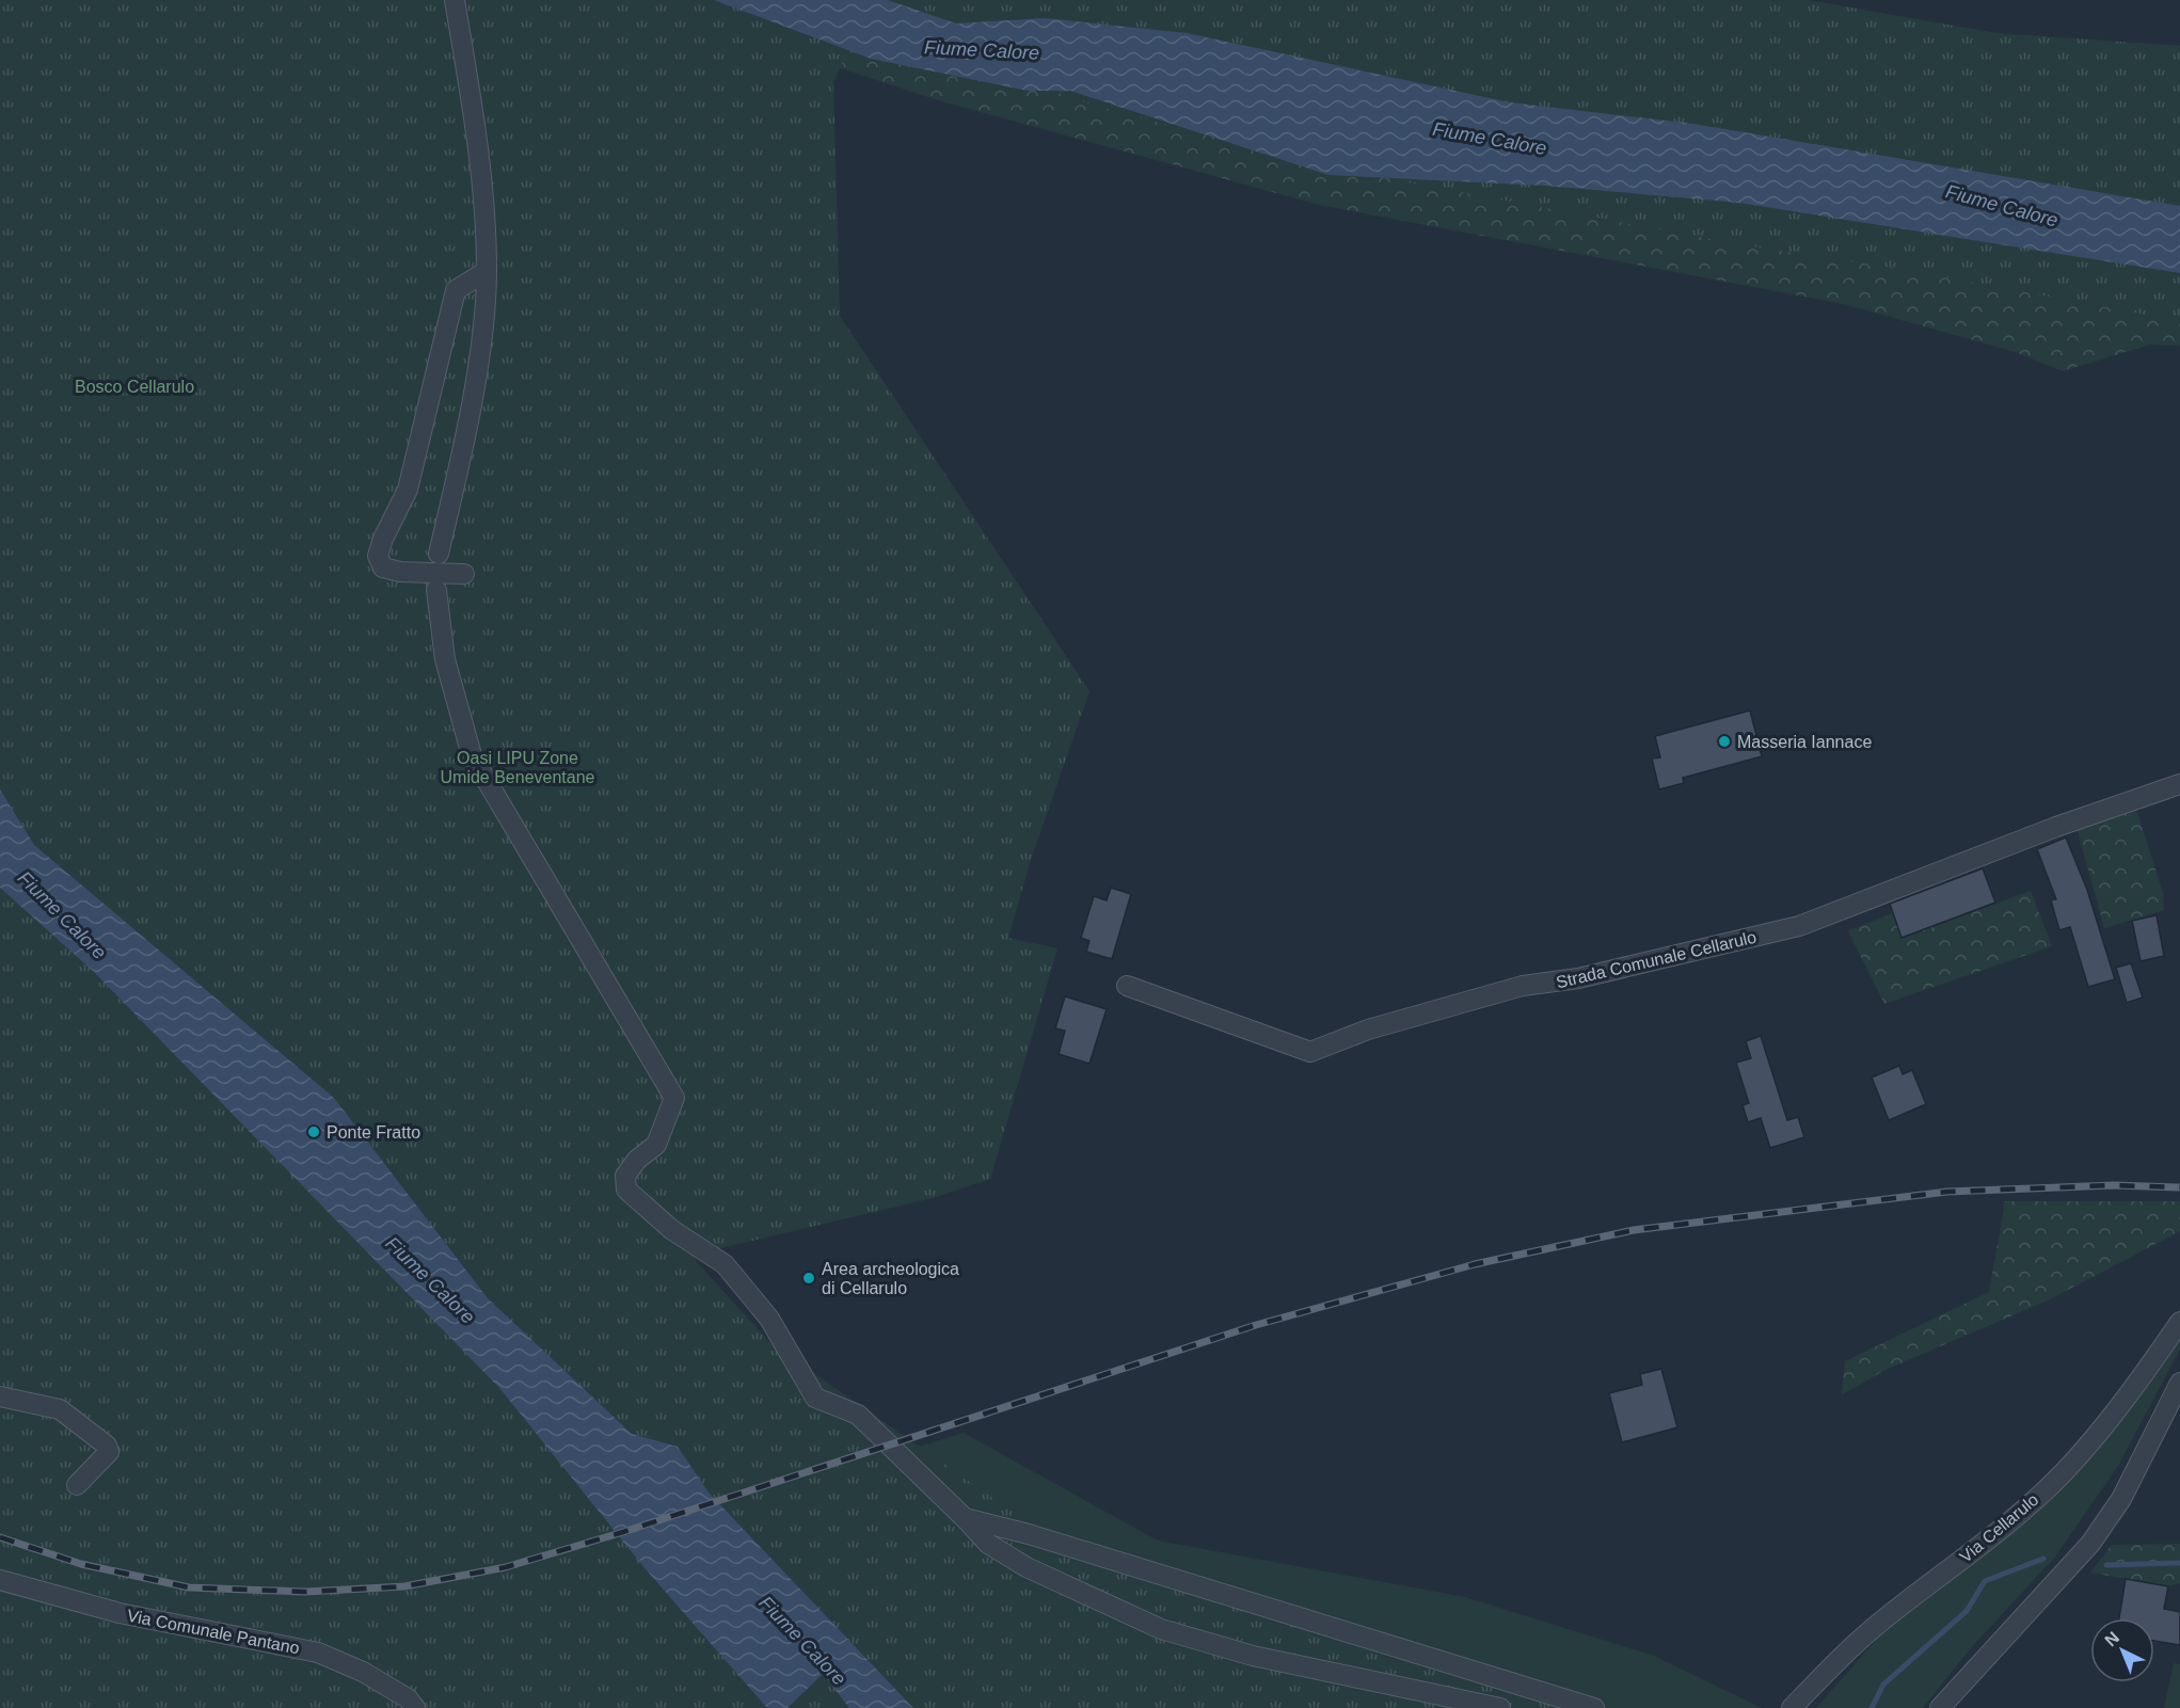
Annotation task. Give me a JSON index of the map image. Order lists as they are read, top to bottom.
{
  "streets": {
    "street": ["Strada Comunale Cellarulo", "Via Cellarulo", "Via Comunale Pantano"]
  },
  "water": ["Fiume Calore"],
  "parks": ["Bosco Cellarulo", "Oasi LIPU Zone Umide Beneventane"],
  "places": ["Masseria Iannace", "Ponte Fratto", "Area archeologica di Cellarulo"],
  "north": "top left"
}
